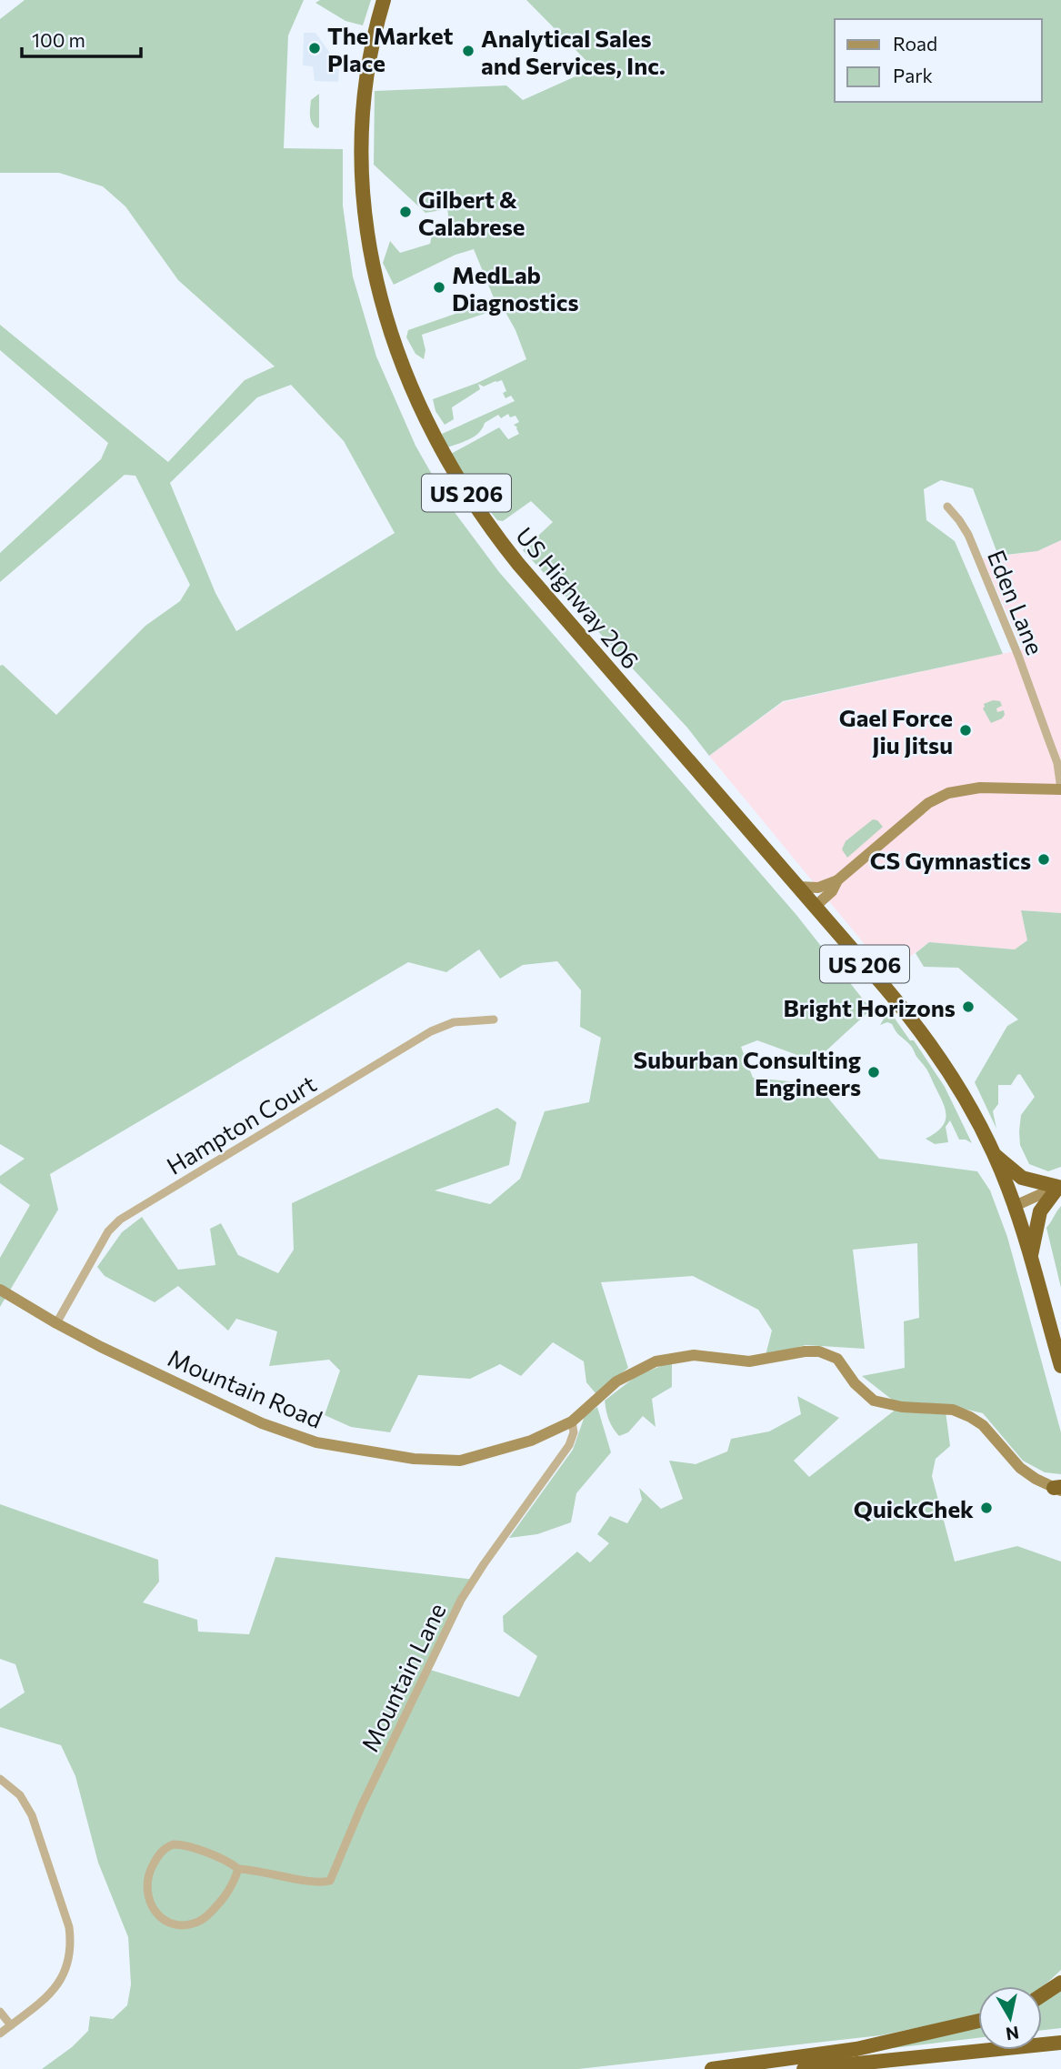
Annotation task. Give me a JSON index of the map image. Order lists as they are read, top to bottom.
{
  "streets": {
    "highway": ["US 206", "US Highway 206"],
    "street": [
      "Eden Lane",
      "Hampton Court",
      "Mountain Road",
      "Mountain Lane"
    ]
  },
  "crossings": [
    ["US 206", "US Highway 206"],
    ["Hampton Court", "Mountain Road"],
    ["Mountain Road", "Mountain Lane"]
  ],
  "places": [
    "The Market Place",
    "Analytical Sales and Services, Inc.",
    "Gilbert & Calabrese",
    "MedLab Diagnostics",
    "Gael Force Jiu Jitsu",
    "CS Gymnastics",
    "Bright Horizons",
    "Suburban Consulting Engineers",
    "QuickChek"
  ],
  "legend": ["Road", "Park"],
  "scale_bar": "100 m",
  "north": "bottom"
}
